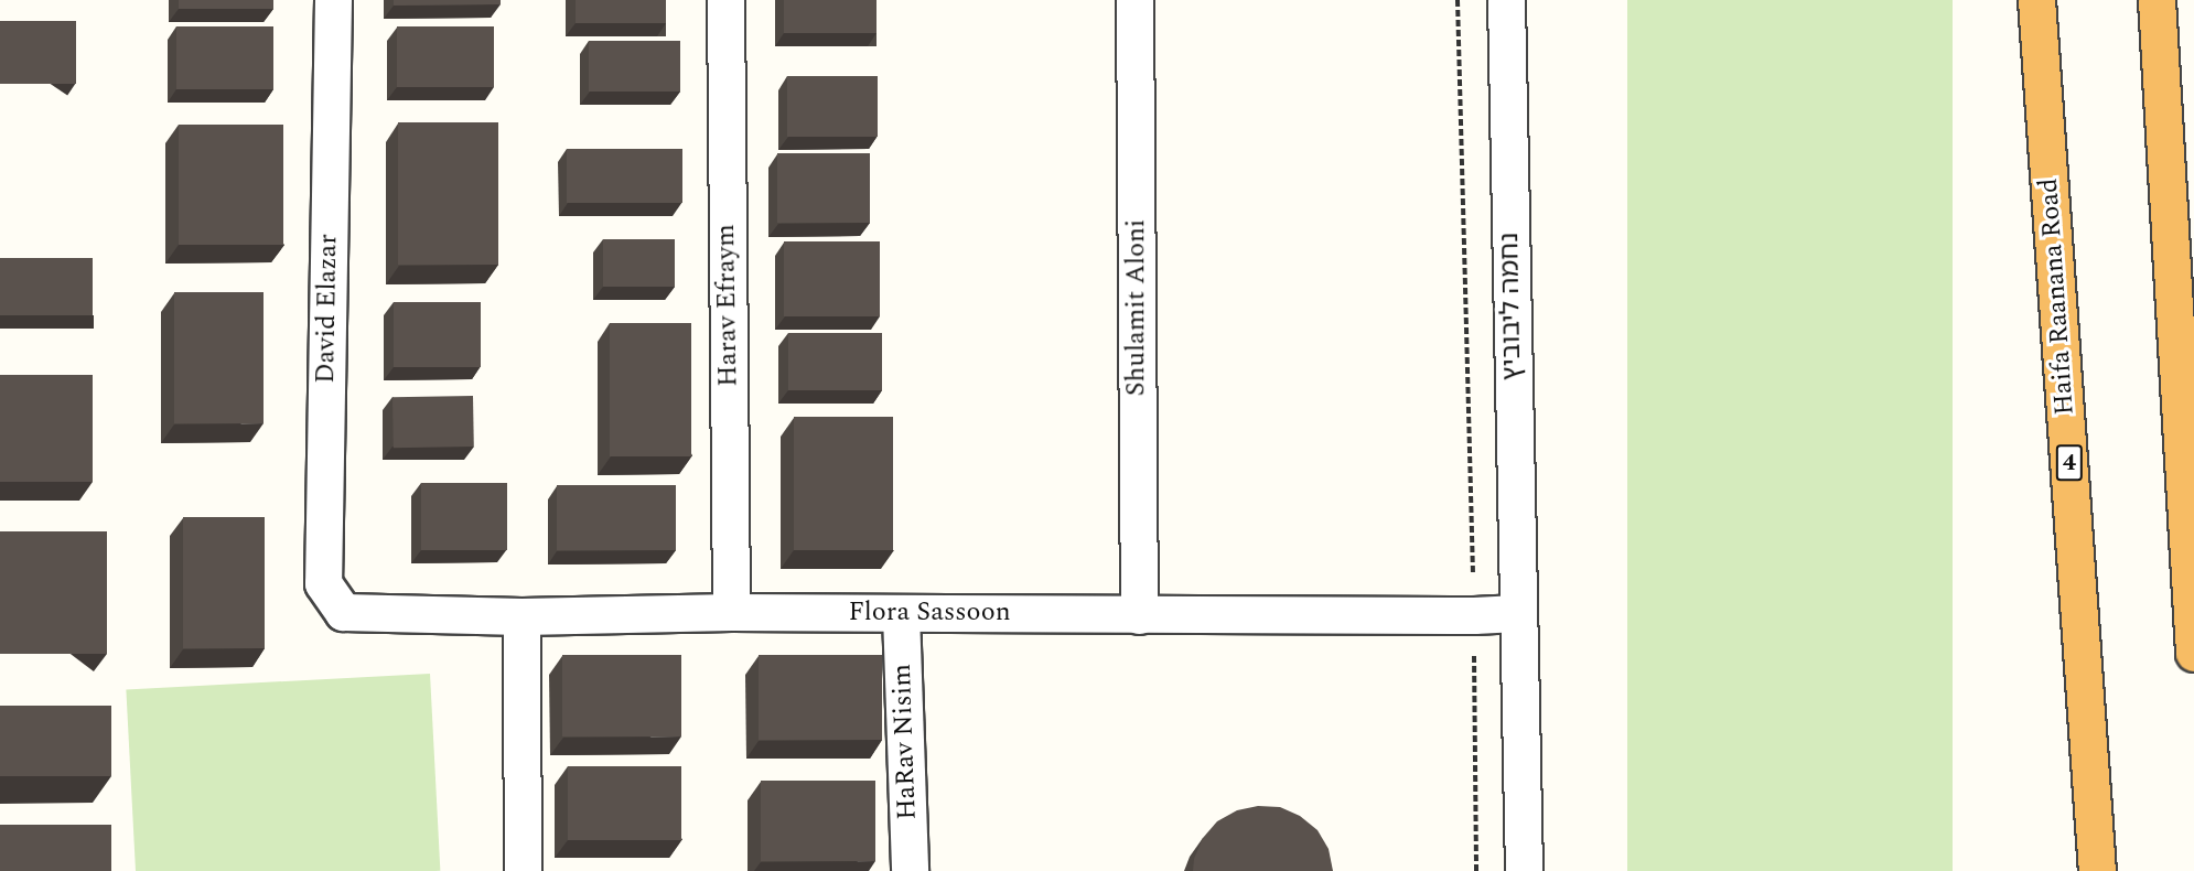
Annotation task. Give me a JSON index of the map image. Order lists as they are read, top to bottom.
{
  "streets": {
    "highway": ["Haifa Raanana Road", "4"],
    "street": [
      "Harav Efraym",
      "נחמה ליבוביץ",
      "Shulamit Aloni",
      "David Elazar",
      "Flora Sassoon",
      "HaRav Nisim"
    ]
  },
  "crossings": [
    ["Harav Efraym", "Flora Sassoon"],
    ["נחמה ליבוביץ", "Flora Sassoon"],
    ["Shulamit Aloni", "Flora Sassoon"],
    ["David Elazar", "Flora Sassoon"],
    ["Flora Sassoon", "HaRav Nisim"]
  ]
}
